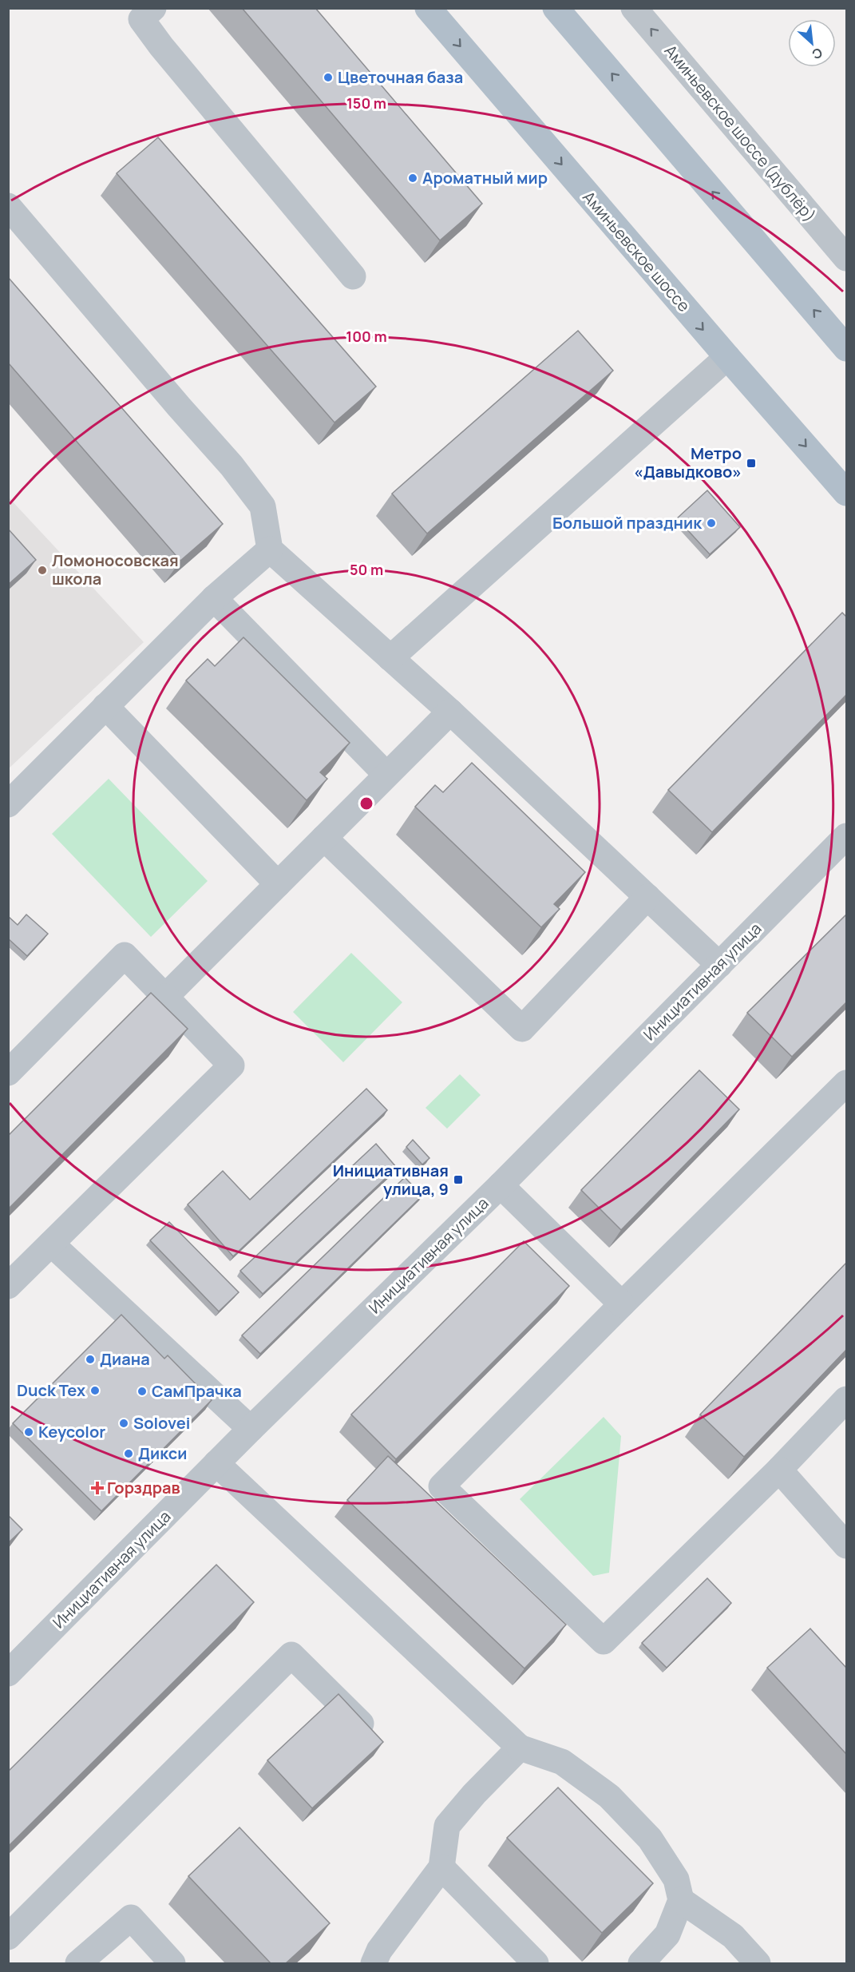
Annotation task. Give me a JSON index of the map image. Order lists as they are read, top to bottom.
{
  "streets": {
    "main road": ["Аминьевское шоссе"],
    "street": ["Аминьевское шоссе (дублёр)", "Инициативная улица"]
  },
  "one_way": ["Аминьевское шоссе (дублёр)"],
  "places": {
    "other": [
      "Цветочная база",
      "Ароматный мир",
      "Большой праздник",
      "Ломоносовская школа",
      "Диана",
      "Duck Tex",
      "СамПрачка",
      "Solovei",
      "Keycolor",
      "Дикси"
    ],
    "transit": ["Метро «Давыдково»", "Инициативная улица, 9"],
    "health": ["Горздрав"]
  },
  "north": "bottom right",
  "rings": ["150 m", "100 m", "50 m"]
}
